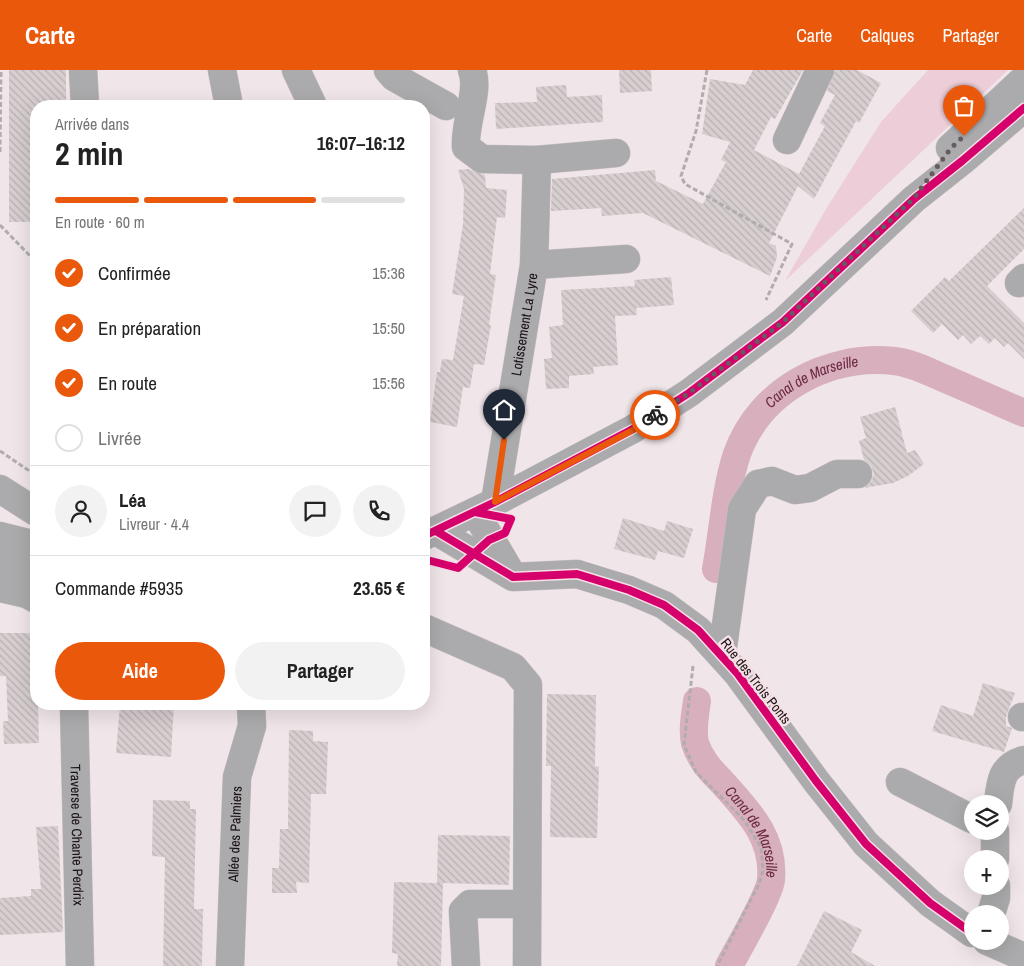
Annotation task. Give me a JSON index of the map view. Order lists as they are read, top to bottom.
{
  "streets": {
    "street": [
      "Lotissement La Lyre",
      "Rue des Trois Ponts",
      "Allée des Palmiers",
      "Traverse de Chante Perdrix"
    ]
  },
  "water": ["Canal de Marseille"],
  "page": {
    "header": "Carte",
    "nav": ["Carte", "Calques", "Partager"],
    "heading": ["2 min", "Arrivée dans", "16:07–16:12"],
    "panel": [
      "Léa",
      "Livreur · 4.4",
      "Commande #5935",
      "23.65 €"
    ],
    "bar": "En route · 60 m",
    "list": [
      ["Confirmée", "15:36"],
      ["En préparation", "15:50"],
      ["En route", "15:56"],
      "Livrée"
    ],
    "buttons": ["Aide", "Partager"],
    "map_buttons": ["+", "−"]
  }
}
